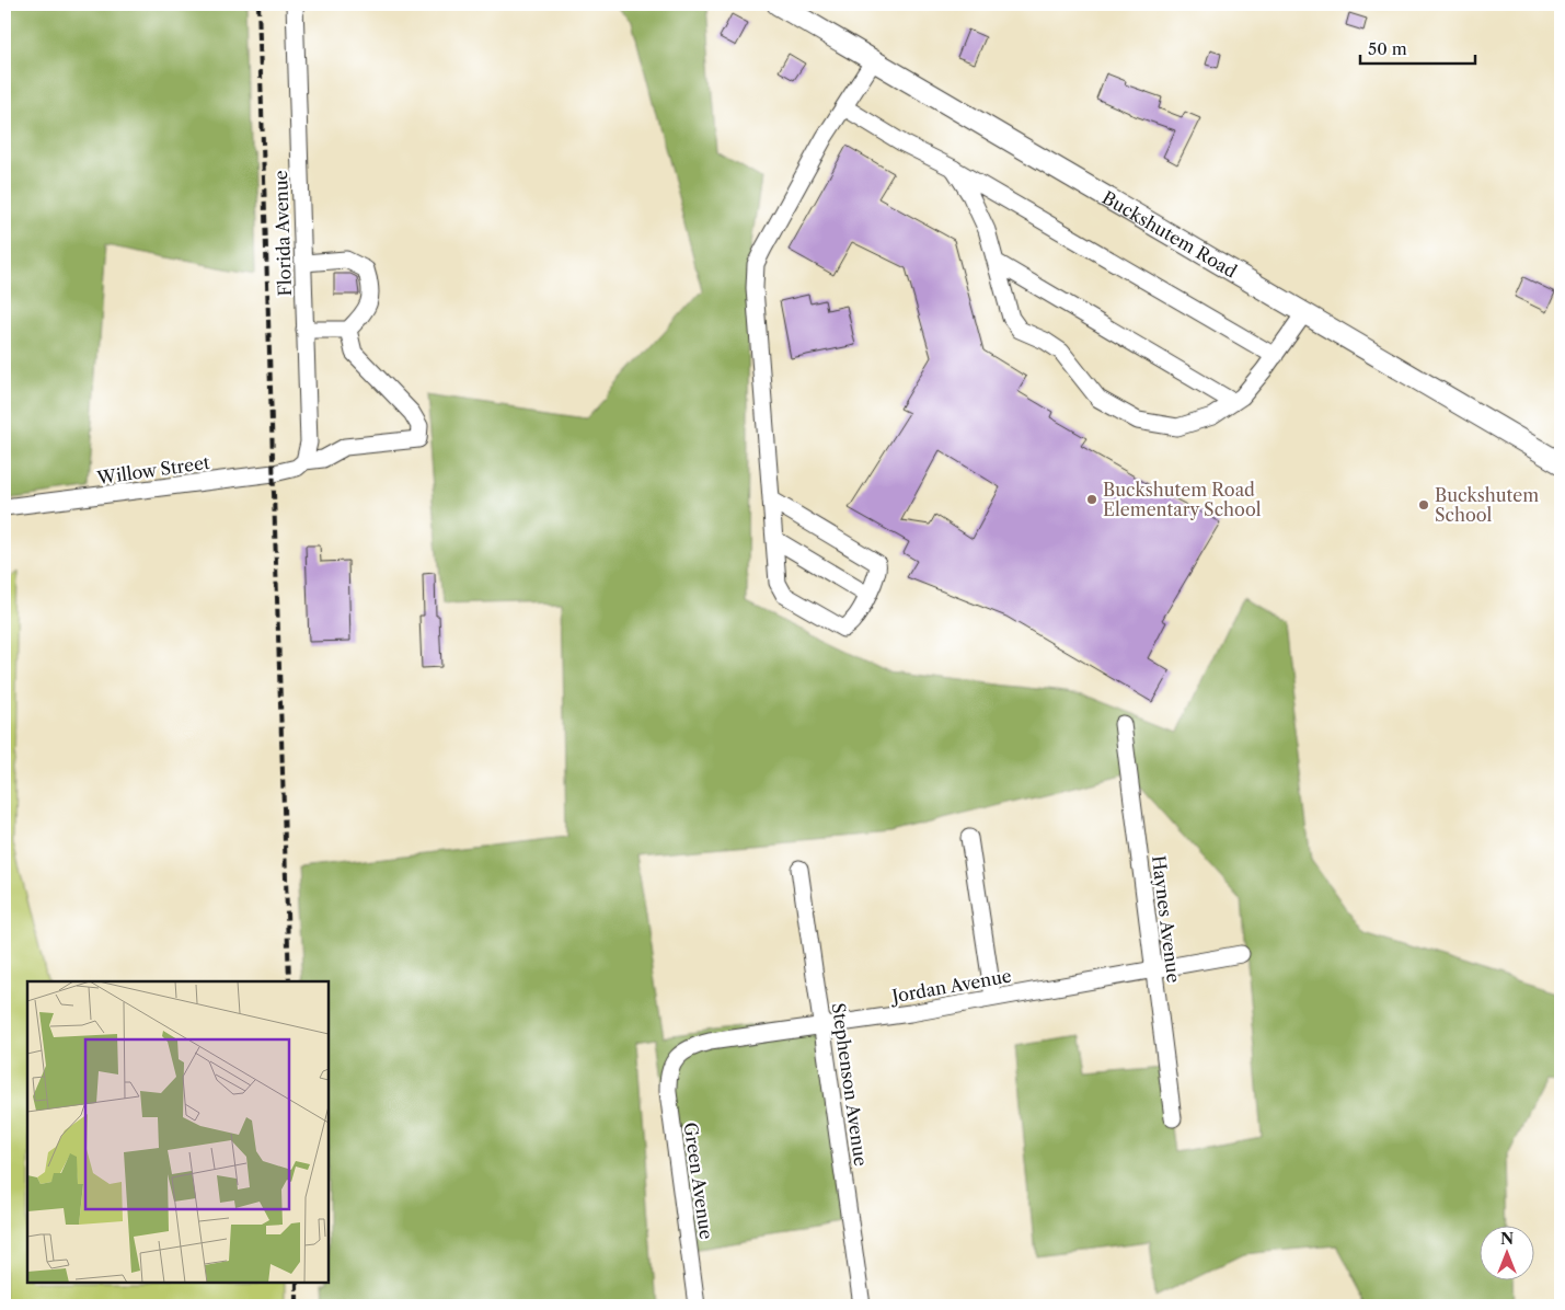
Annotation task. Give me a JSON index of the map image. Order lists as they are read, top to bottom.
{
  "streets": {
    "main road": ["Buckshutem Road"],
    "street": [
      "Florida Avenue",
      "Willow Street",
      "Haynes Avenue",
      "Jordan Avenue",
      "Stephenson Avenue",
      "Green Avenue"
    ]
  },
  "crossings": [
    ["Florida Avenue", "Willow Street"],
    ["Haynes Avenue", "Jordan Avenue"],
    ["Jordan Avenue", "Stephenson Avenue"],
    ["Jordan Avenue", "Green Avenue"]
  ],
  "places": ["Buckshutem Road Elementary School", "Buckshutem School"],
  "scale_bar": "50 m",
  "north": "top"
}
